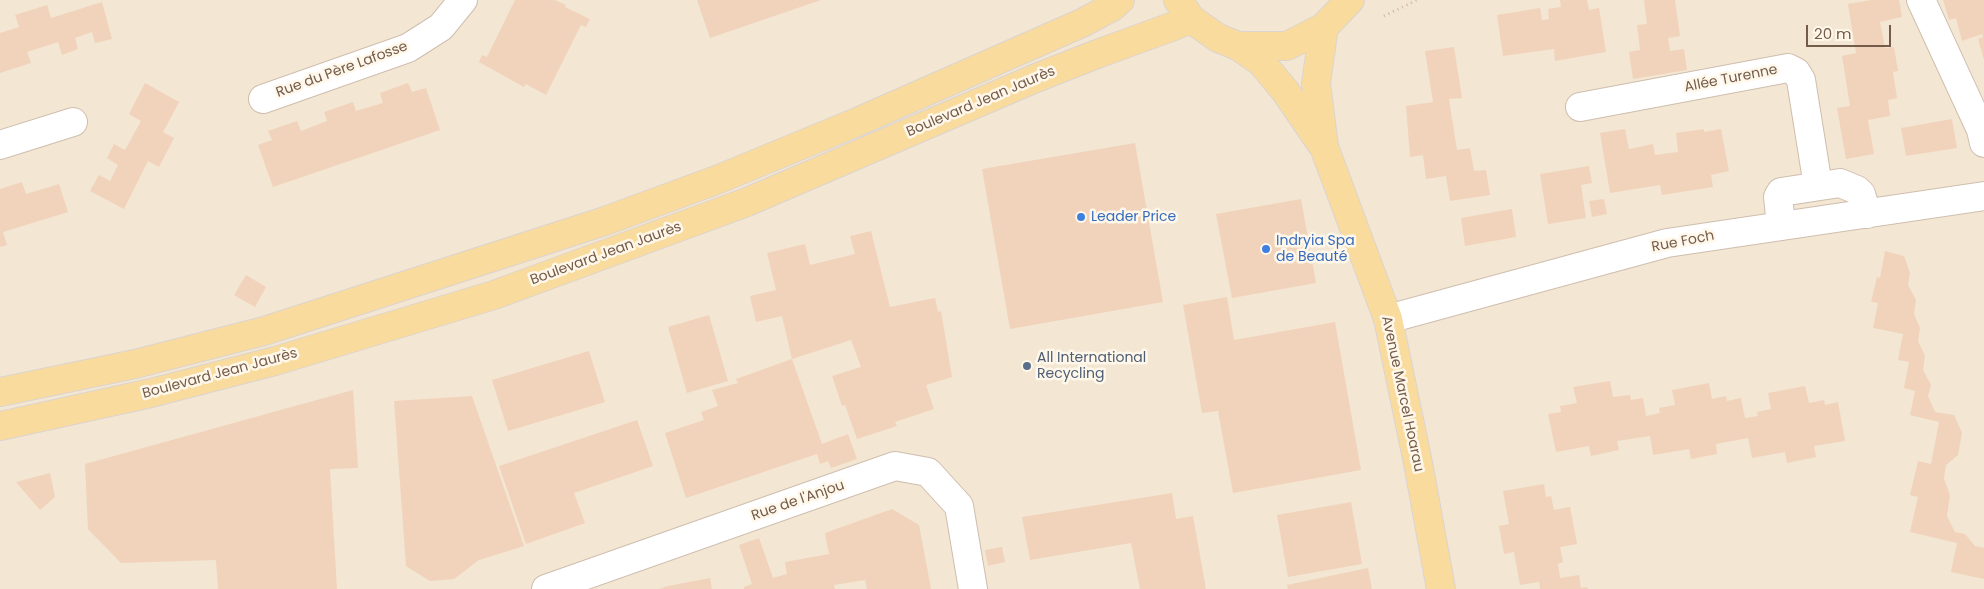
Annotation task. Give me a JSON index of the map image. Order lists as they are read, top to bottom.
{
  "streets": {
    "main road": ["Boulevard Jean Jaurès", "Avenue Marcel Hoarau"],
    "street": [
      "Rue du Père Lafosse",
      "Allée Turenne",
      "Rue Foch",
      "Rue de l'Anjou"
    ]
  },
  "crossings": [
    ["Boulevard Jean Jaurès", "Avenue Marcel Hoarau"],
    ["Rue Foch", "Avenue Marcel Hoarau"]
  ],
  "places": ["Leader Price", "Indryia Spa de Beauté", "All International Recycling"],
  "scale_bar": "20 m"
}
